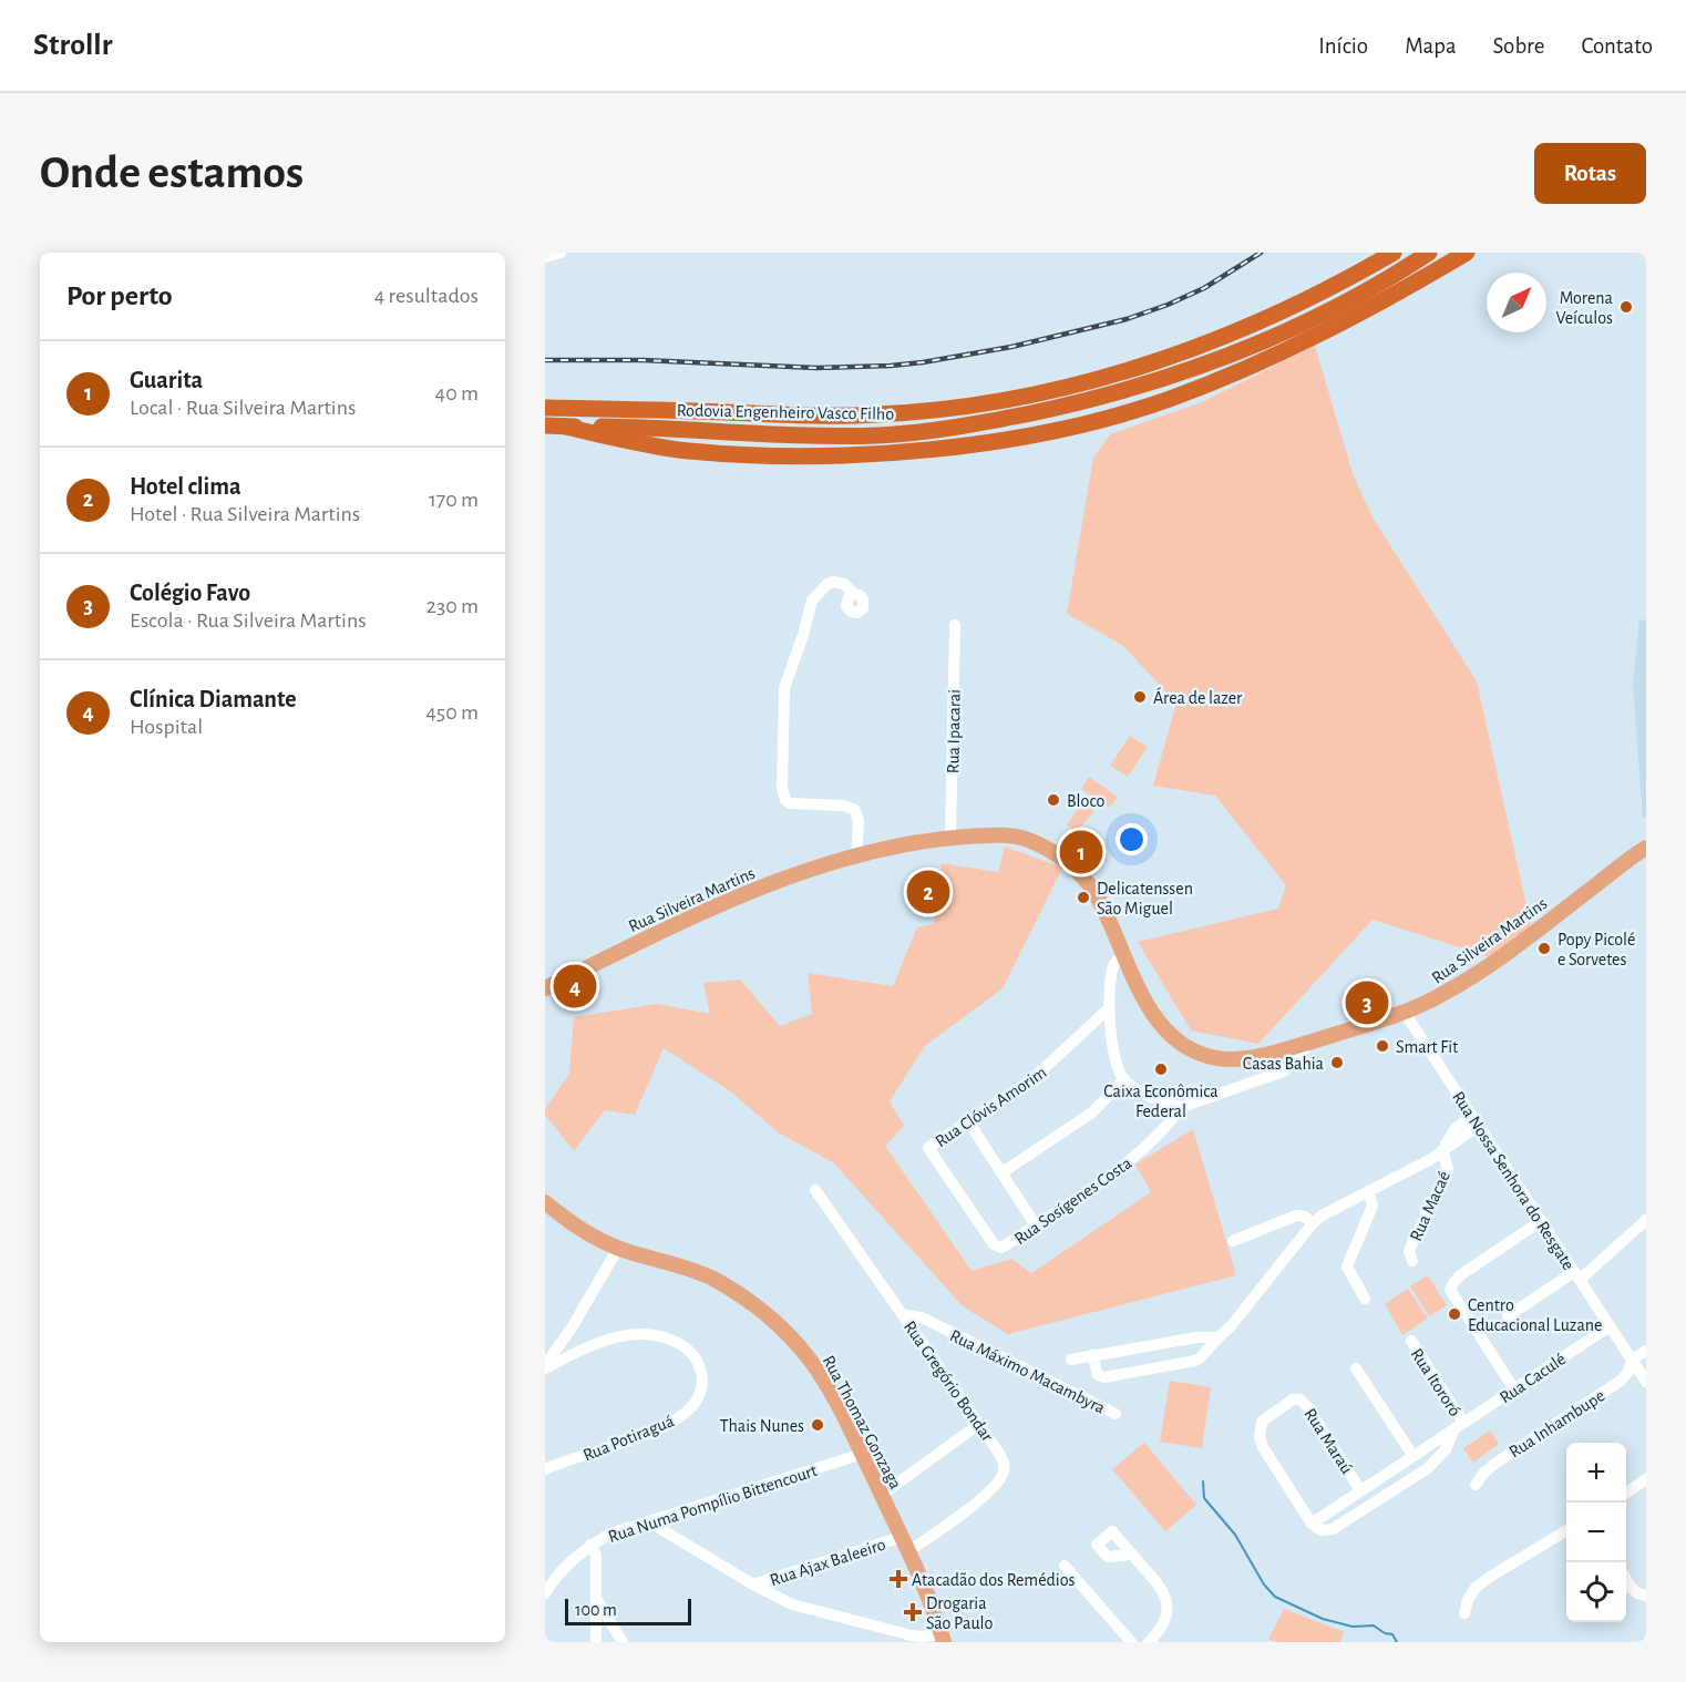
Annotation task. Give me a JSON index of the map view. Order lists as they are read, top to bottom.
{
  "streets": {
    "highway": ["Rodovia Engenheiro Vasco Filho"],
    "main road": ["Rua Silveira Martins", "Rua Thomaz Gonzaga"],
    "street": [
      "Rua Ipacarai",
      "Rua Clóvis Amorim",
      "Rua Nossa Senhora do Resgate",
      "Rua Sosígenes Costa",
      "Rua Macaé",
      "Rua Máximo Macambyra",
      "Rua Caculé",
      "Rua Gregório Bondar",
      "Rua Itororó",
      "Rua Inhambupe",
      "Rua Potiraguá",
      "Rua Maraú",
      "Rua Numa Pompílio Bittencourt",
      "Rua Ajax Baleeiro"
    ]
  },
  "crossings": [
    ["Rua Ipacarai", "Rua Silveira Martins"],
    ["Rua Silveira Martins", "Rua Nossa Senhora do Resgate"],
    ["Rua Clóvis Amorim", "Rua Sosígenes Costa"],
    ["Rua Nossa Senhora do Resgate", "Rua Caculé"],
    ["Rua Nossa Senhora do Resgate", "Rua Inhambupe"],
    ["Rua Máximo Macambyra", "Rua Gregório Bondar"],
    ["Rua Caculé", "Rua Itororó"],
    ["Rua Caculé", "Rua Maraú"],
    ["Rua Gregório Bondar", "Rua Thomaz Gonzaga"],
    ["Rua Thomaz Gonzaga", "Rua Numa Pompílio Bittencourt"],
    ["Rua Thomaz Gonzaga", "Rua Ajax Baleeiro"]
  ],
  "places": {
    "other": [
      "Morena Veículos",
      "Área de lazer",
      "Bloco",
      "Delicatenssen São Miguel",
      "Popy Picolé e Sorvetes",
      "Smart Fit",
      "Casas Bahia",
      "Caixa Econômica Federal",
      "Centro Educacional Luzane",
      "Thais Nunes"
    ],
    "health": ["Atacadão dos Remédios", "Drogaria São Paulo"]
  },
  "scale_bar": "100 m",
  "north": "top right",
  "page": {
    "header": "Strollr",
    "nav": [
      "Início",
      "Mapa",
      "Sobre",
      "Contato"
    ],
    "buttons": "Rotas",
    "title": "Onde estamos",
    "heading": ["Por perto", "4 resultados"],
    "list": [
      {
        "mark": "1",
        "name": "Guarita",
        "note": "Local · Rua Silveira Martins",
        "value": "40 m"
      },
      {
        "mark": "2",
        "name": "Hotel clima",
        "note": "Hotel · Rua Silveira Martins",
        "value": "170 m"
      },
      {
        "mark": "3",
        "name": "Colégio Favo",
        "note": "Escola · Rua Silveira Martins",
        "value": "230 m"
      },
      {
        "mark": "4",
        "name": "Clínica Diamante",
        "note": "Hospital",
        "value": "450 m"
      }
    ],
    "pins": [
      "1",
      "2",
      "4",
      "3"
    ],
    "map_buttons": ["+", "−"],
    "scale": "100 m"
  }
}
